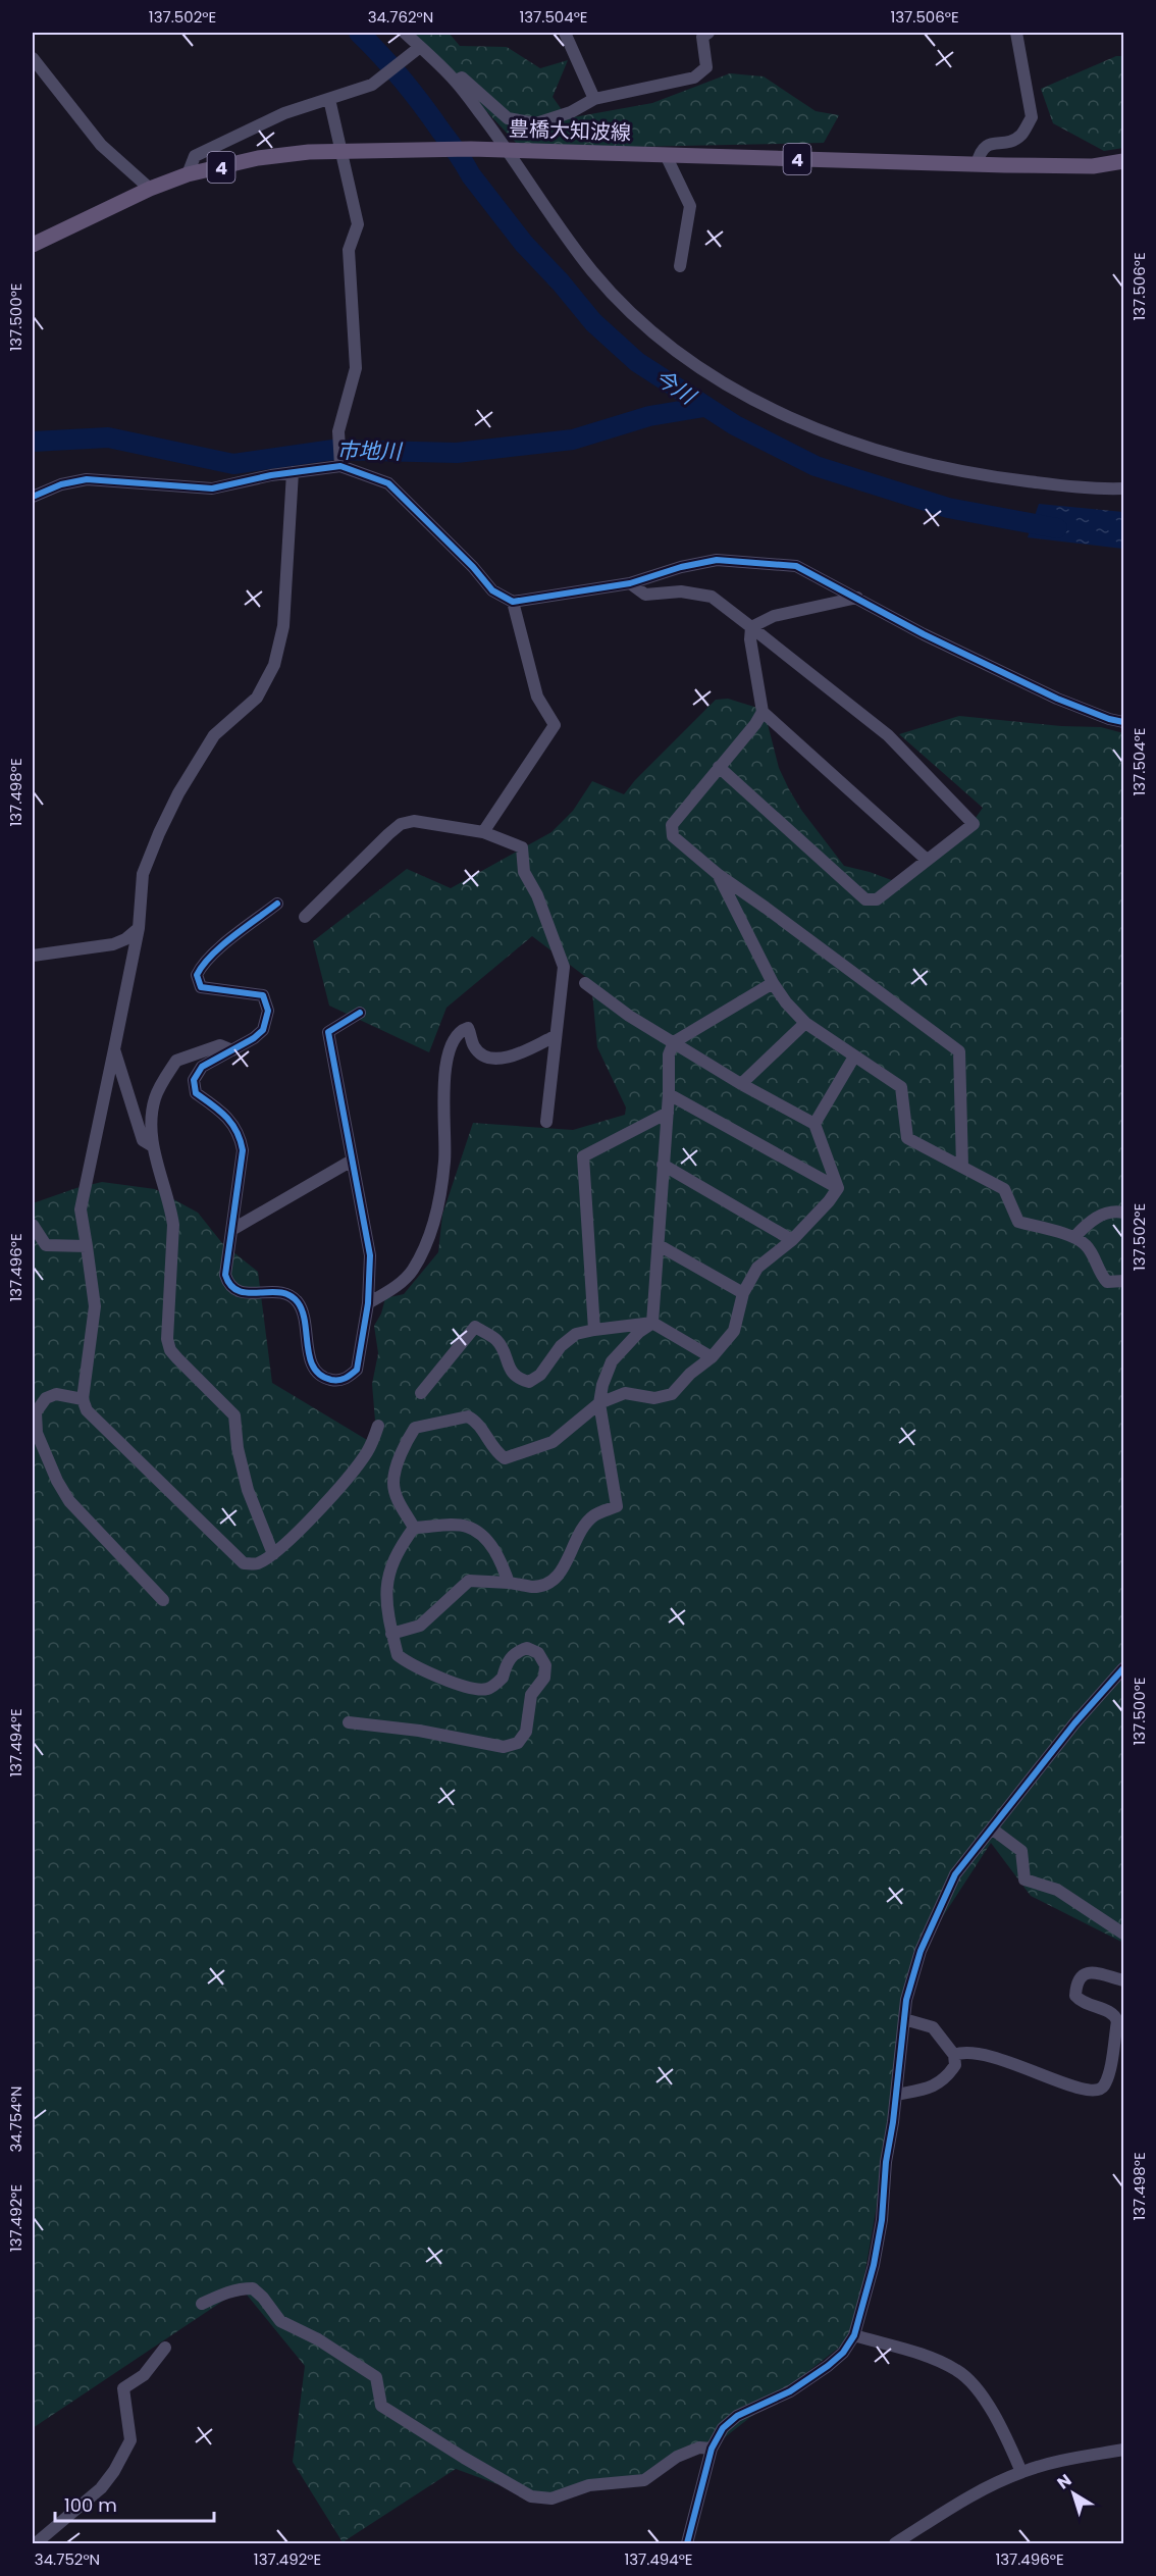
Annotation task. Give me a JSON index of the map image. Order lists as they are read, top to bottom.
{
  "streets": {
    "main road": ["豊橋大知波線", "4"]
  },
  "water": ["今川", "市地川"],
  "scale_bar": "100 m",
  "north": "top left",
  "coordinates": [
    "137.502°E",
    "34.762°N",
    "137.504°E",
    "137.506°E",
    "137.500°E",
    "137.498°E",
    "137.496°E",
    "137.494°E",
    "34.754°N",
    "137.492°E",
    "34.752°N"
  ]
}
